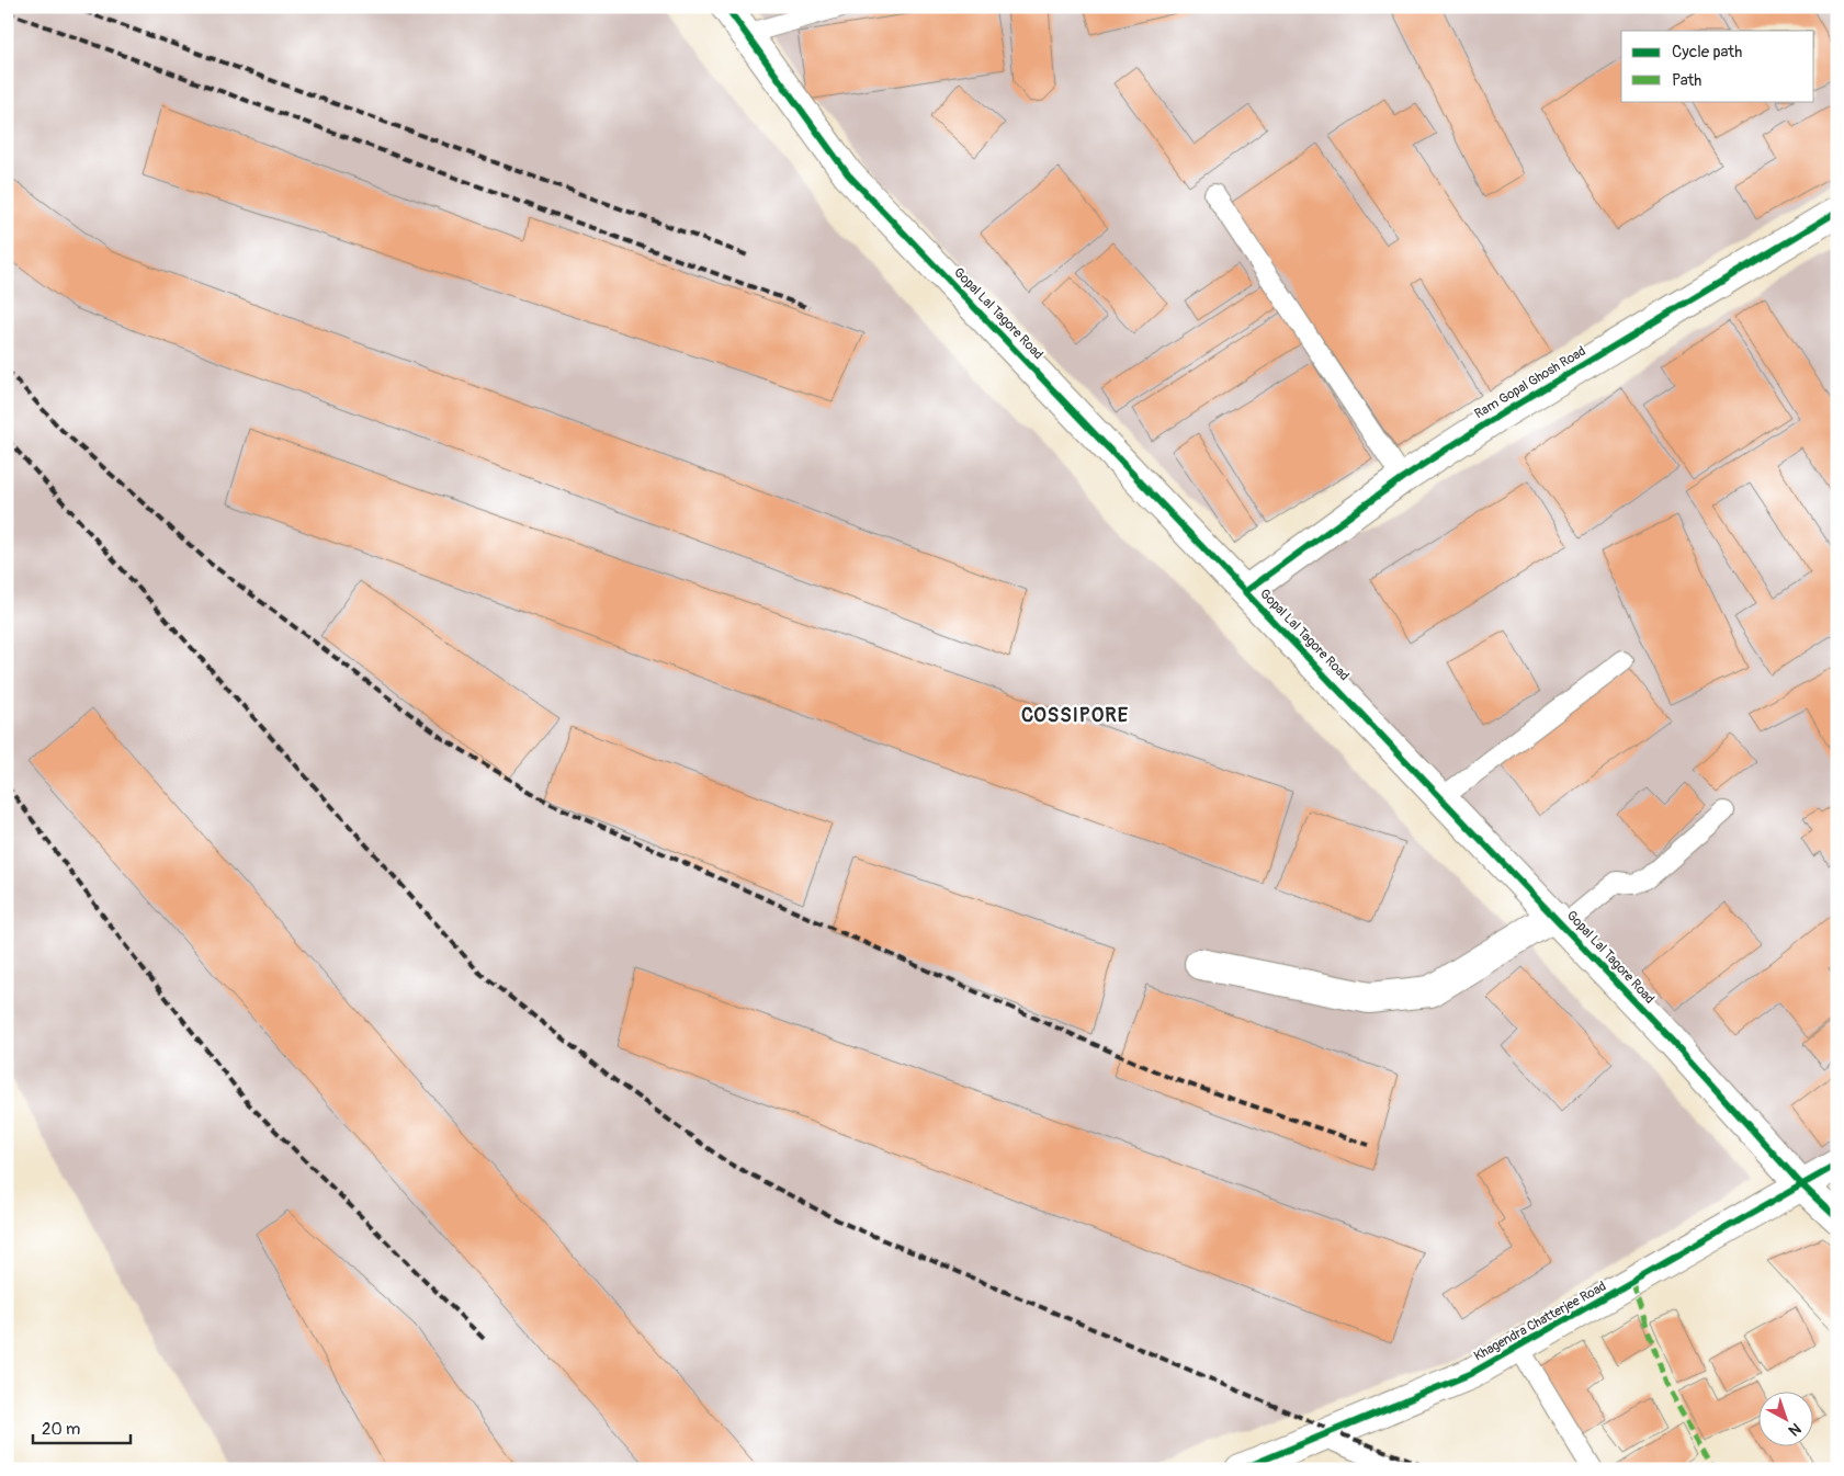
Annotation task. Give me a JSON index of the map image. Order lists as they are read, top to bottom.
{
  "streets": {
    "street": ["Gopal Lal Tagore Road", "Ram Gopal Ghosh Road", "Khagendra Chatterjee Road"]
  },
  "crossings": [
    ["Gopal Lal Tagore Road", "Ram Gopal Ghosh Road"],
    ["Gopal Lal Tagore Road", "Khagendra Chatterjee Road"]
  ],
  "districts": ["COSSIPORE"],
  "legend": ["Cycle path", "Path"],
  "scale_bar": "20 m",
  "north": "bottom right"
}
